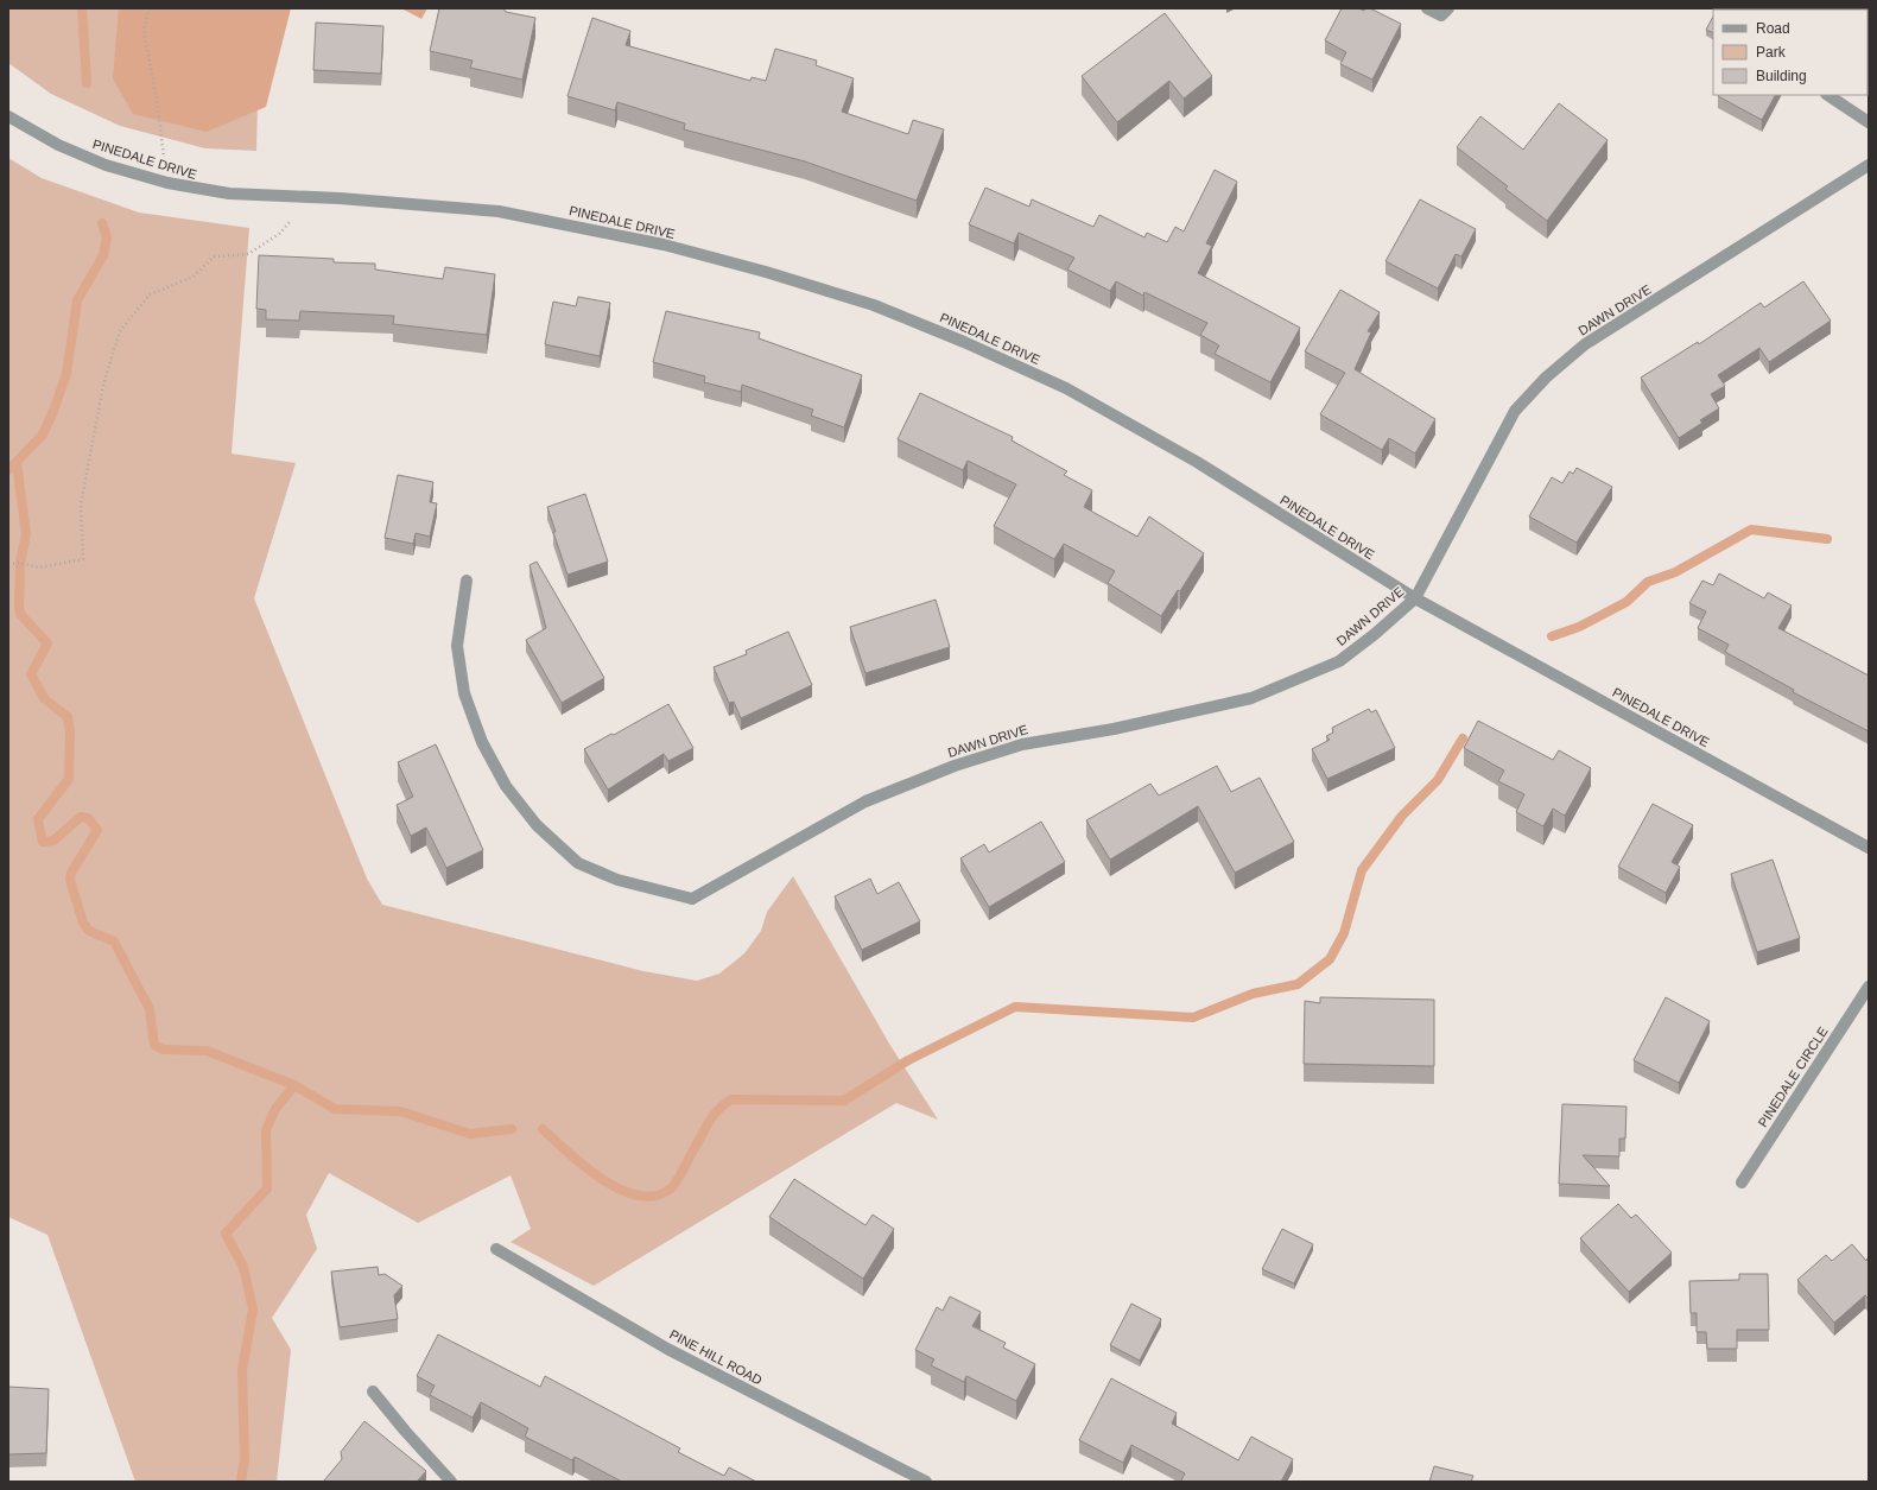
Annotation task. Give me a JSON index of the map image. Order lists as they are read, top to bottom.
{
  "streets": {
    "street": [
      "PINEDALE DRIVE",
      "DAWN DRIVE",
      "PINEDALE CIRCLE",
      "PINE HILL ROAD"
    ]
  },
  "crossings": [
    ["PINEDALE DRIVE", "DAWN DRIVE"]
  ],
  "legend": ["Road", "Park", "Building"]
}
